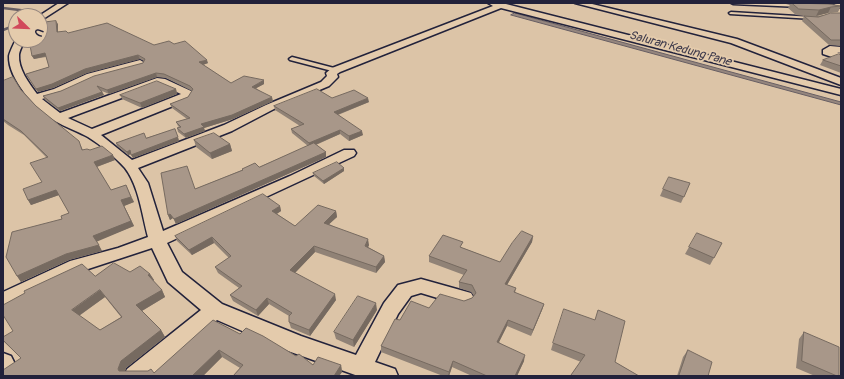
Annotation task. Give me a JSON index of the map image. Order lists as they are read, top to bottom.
{
  "water": ["Saluran Kedung Pane"],
  "north": "bottom right"
}
